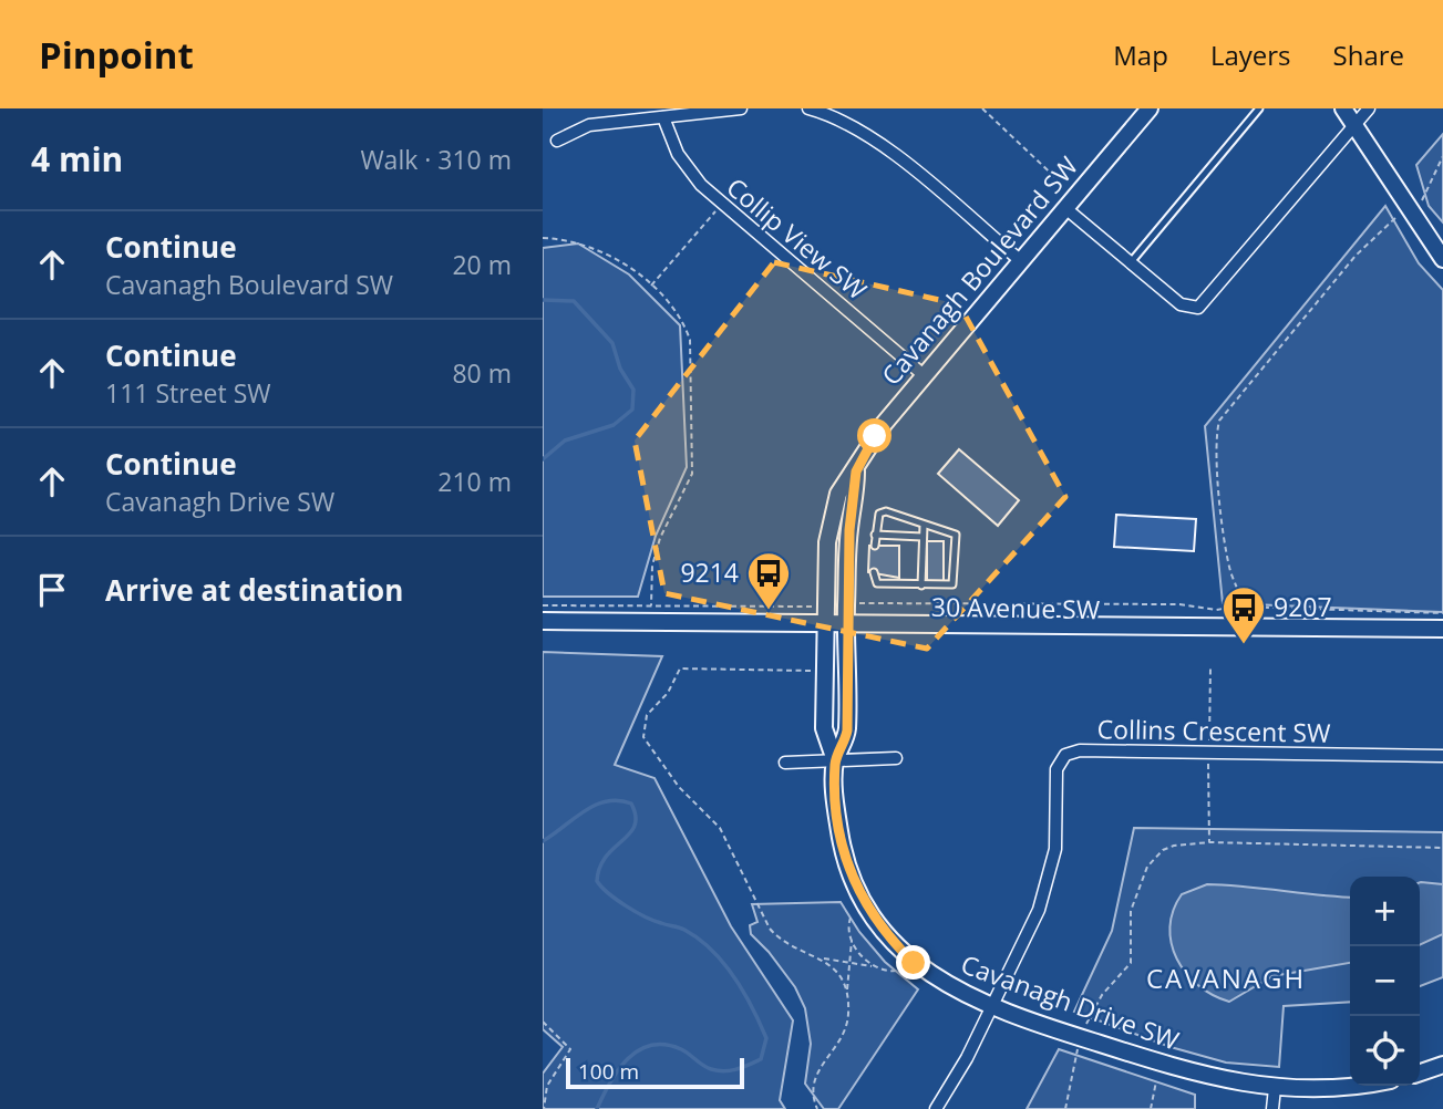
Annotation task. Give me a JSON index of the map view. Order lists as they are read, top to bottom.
{
  "streets": {
    "street": [
      "Collip View SW",
      "Cavanagh Boulevard SW",
      "30 Avenue SW",
      "Collins Crescent SW",
      "Cavanagh Drive SW"
    ]
  },
  "crossings": [
    ["Collip View SW", "Cavanagh Boulevard SW"],
    ["Cavanagh Boulevard SW", "30 Avenue SW"],
    ["Cavanagh Boulevard SW", "Cavanagh Drive SW"],
    ["30 Avenue SW", "Cavanagh Drive SW"],
    ["Collins Crescent SW", "Cavanagh Drive SW"]
  ],
  "districts": ["CAVANAGH"],
  "places": {
    "bus stop": ["9214", "9207"]
  },
  "scale_bar": "100 m",
  "page": {
    "header": "Pinpoint",
    "nav": ["Map", "Layers", "Share"],
    "heading": ["4 min", "Walk · 310 m"],
    "list": [
      ["Continue", "Cavanagh Boulevard SW", "20 m"],
      ["Continue", "111 Street SW", "80 m"],
      ["Continue", "Cavanagh Drive SW", "210 m"],
      "Arrive at destination"
    ],
    "map_buttons": ["+", "−"],
    "scale": "100 m"
  }
}
